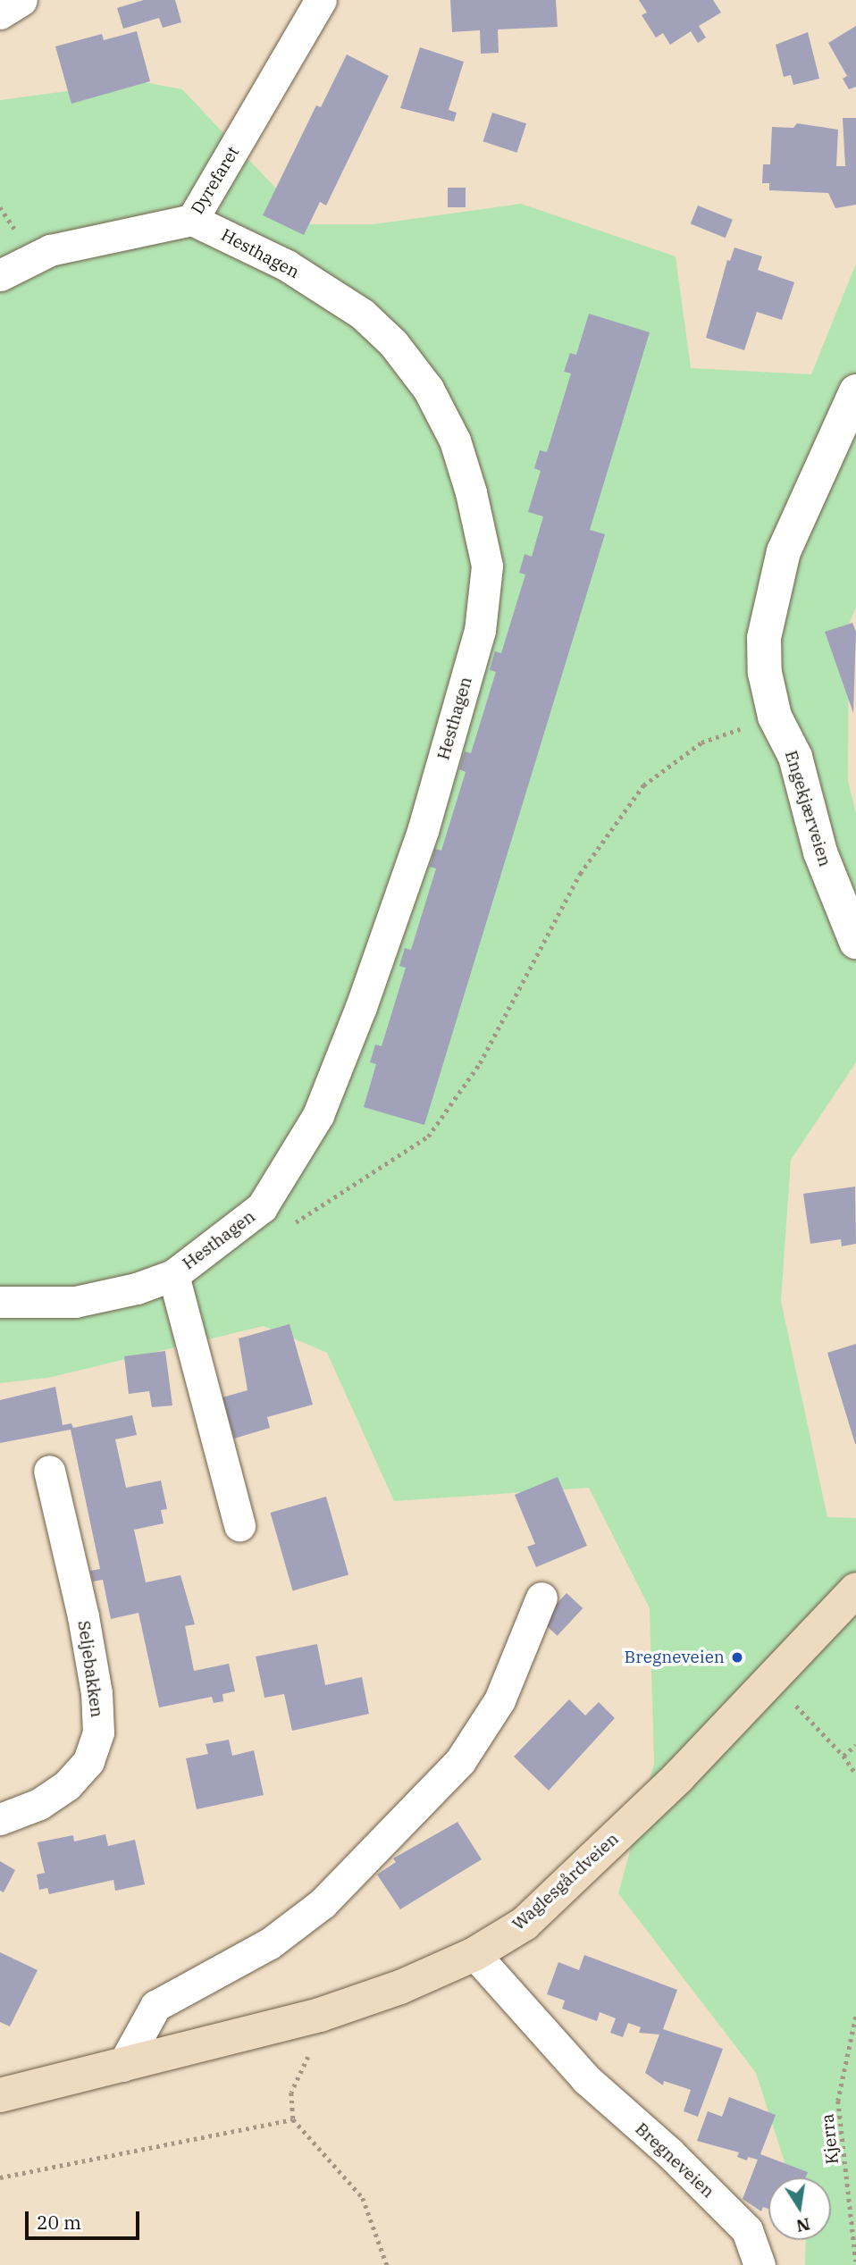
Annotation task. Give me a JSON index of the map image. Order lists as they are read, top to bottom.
{
  "streets": {
    "main road": ["Waglesgårdveien"],
    "street": [
      "Dyrefaret",
      "Hesthagen",
      "Engekjærveien",
      "Seljebakken",
      "Bregneveien"
    ],
    "path": ["Kjerra"]
  },
  "crossings": [
    ["Dyrefaret", "Hesthagen"],
    ["Waglesgårdveien", "Bregneveien"]
  ],
  "places": ["Bregneveien"],
  "scale_bar": "20 m",
  "north": "bottom"
}
